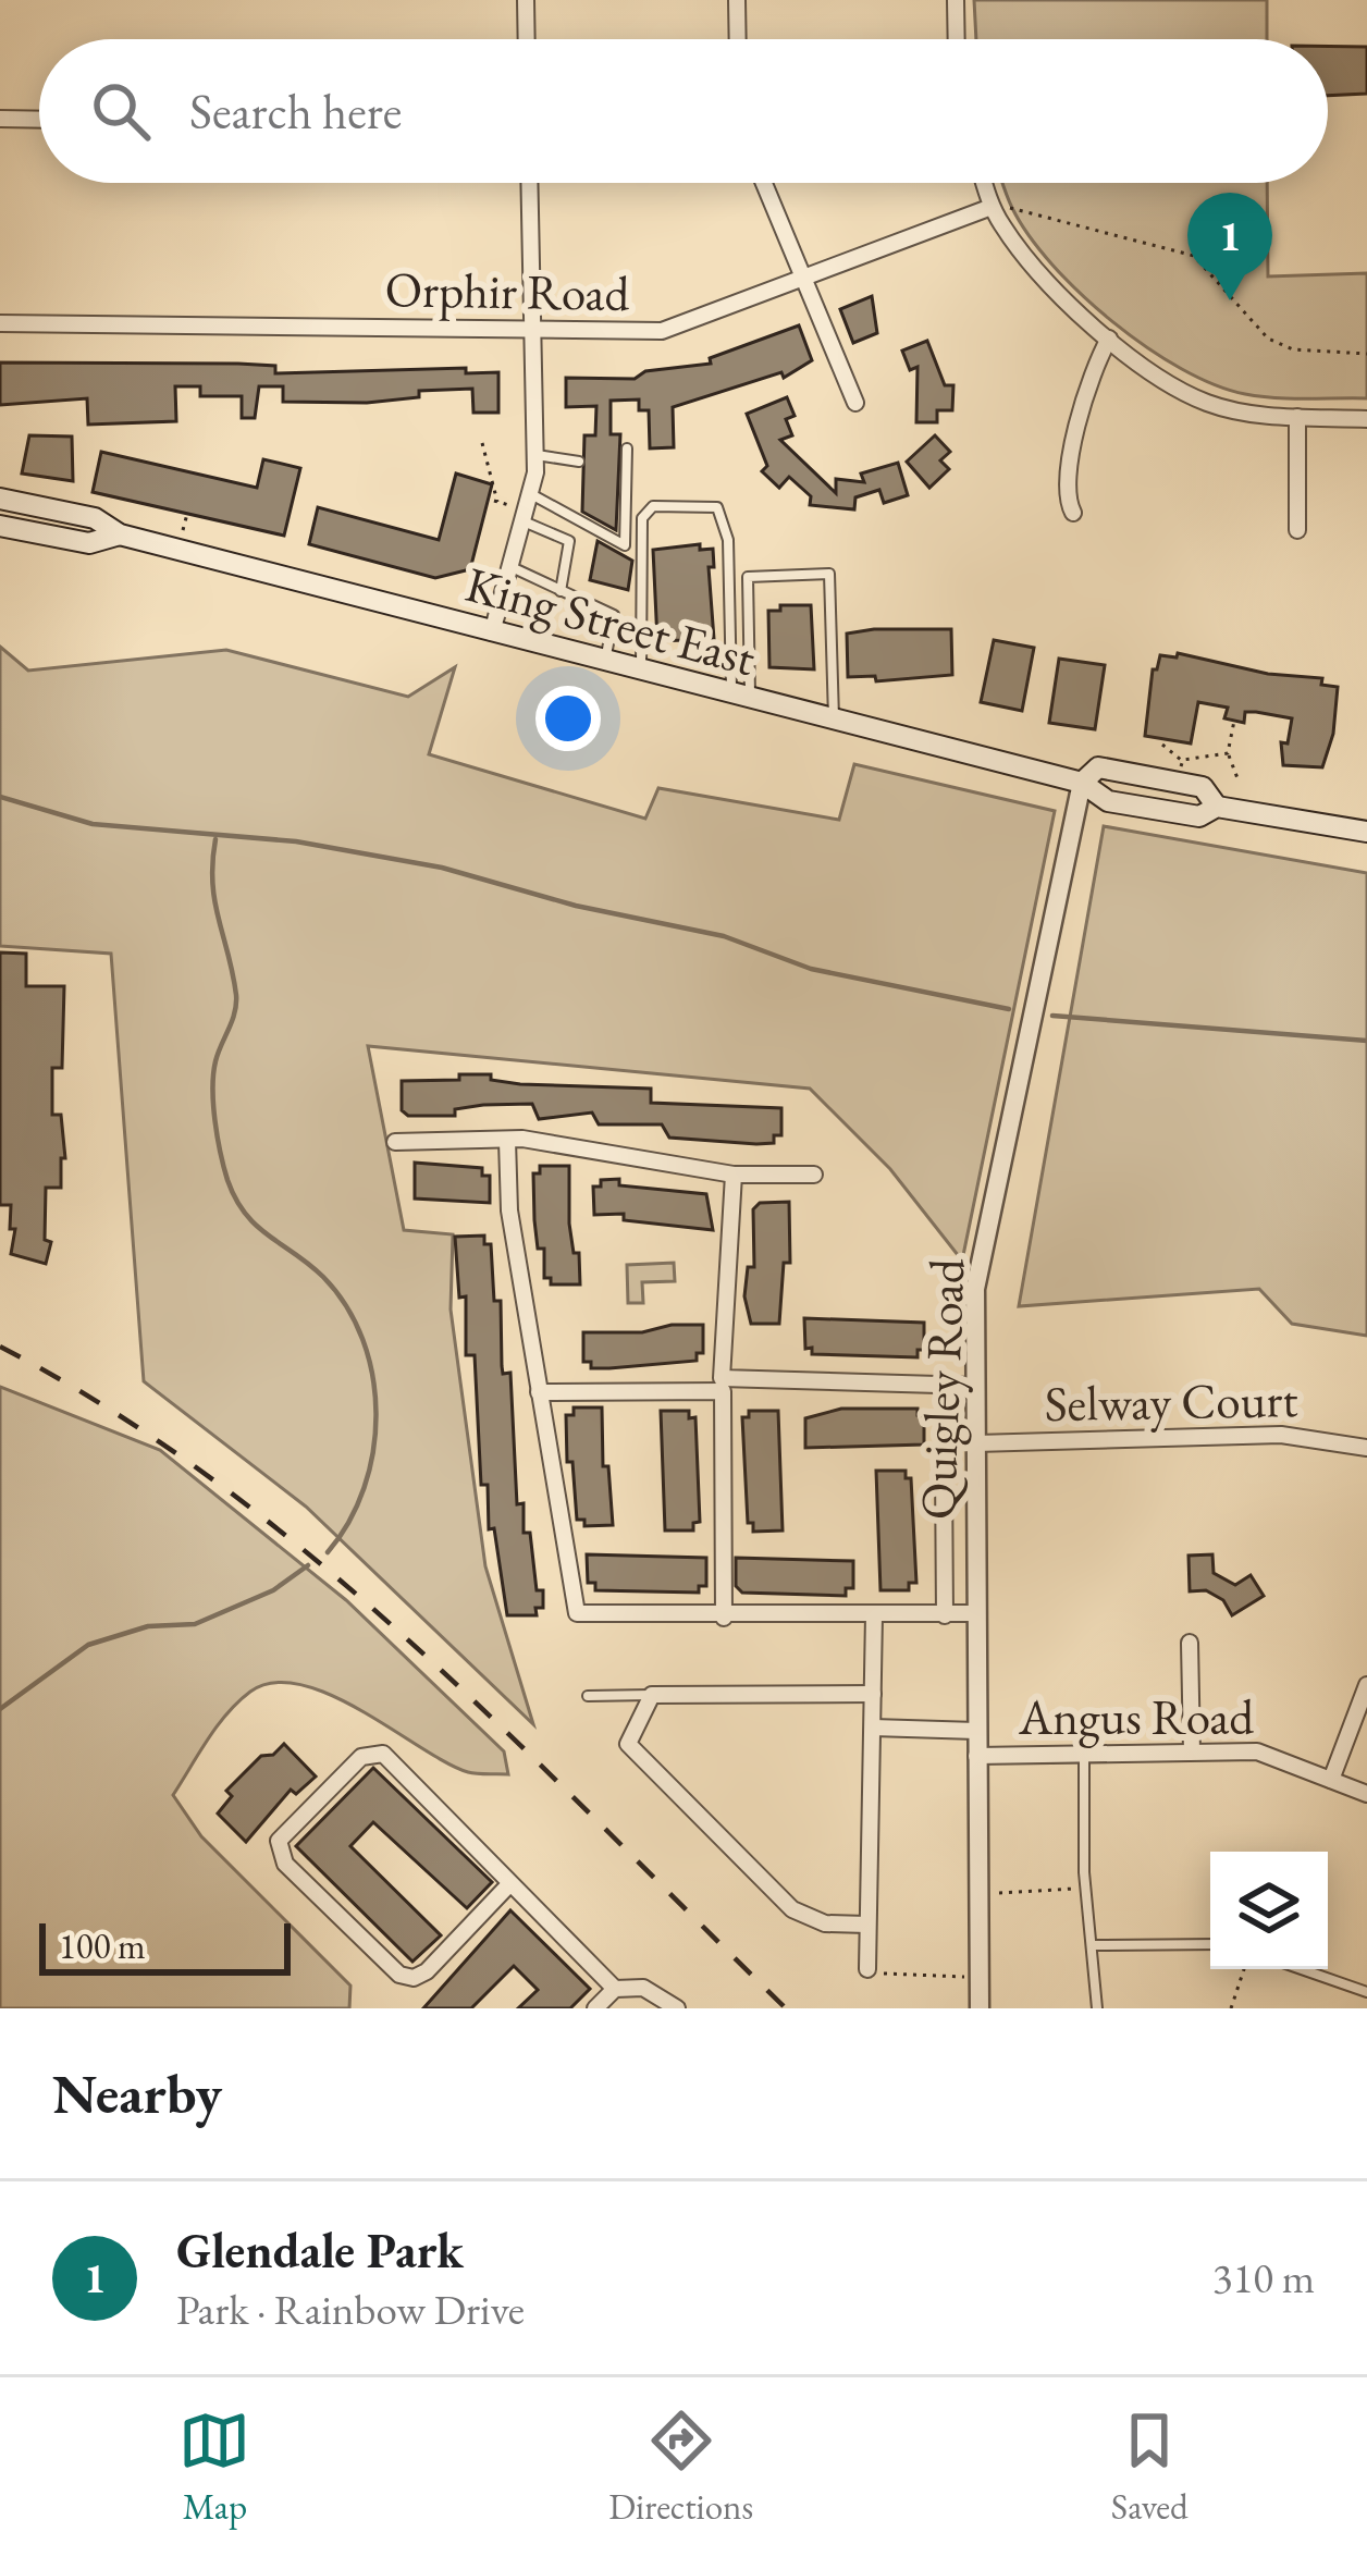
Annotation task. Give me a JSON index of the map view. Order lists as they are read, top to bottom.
{
  "streets": {
    "main road": ["King Street East"],
    "street": [
      "Orphir Road",
      "Quigley Road",
      "Selway Court",
      "Angus Road"
    ]
  },
  "crossings": [
    ["King Street East", "Quigley Road"],
    ["Quigley Road", "Selway Court"],
    ["Quigley Road", "Angus Road"]
  ],
  "scale_bar": "100 m",
  "page": {
    "search": "Search here",
    "pins": "1",
    "scale": "100 m",
    "heading": "Nearby",
    "list": [
      {
        "mark": "1",
        "name": "Glendale Park",
        "note": "Park · Rainbow Drive",
        "value": "310 m"
      }
    ],
    "nav": ["Map", "Directions", "Saved"]
  }
}
